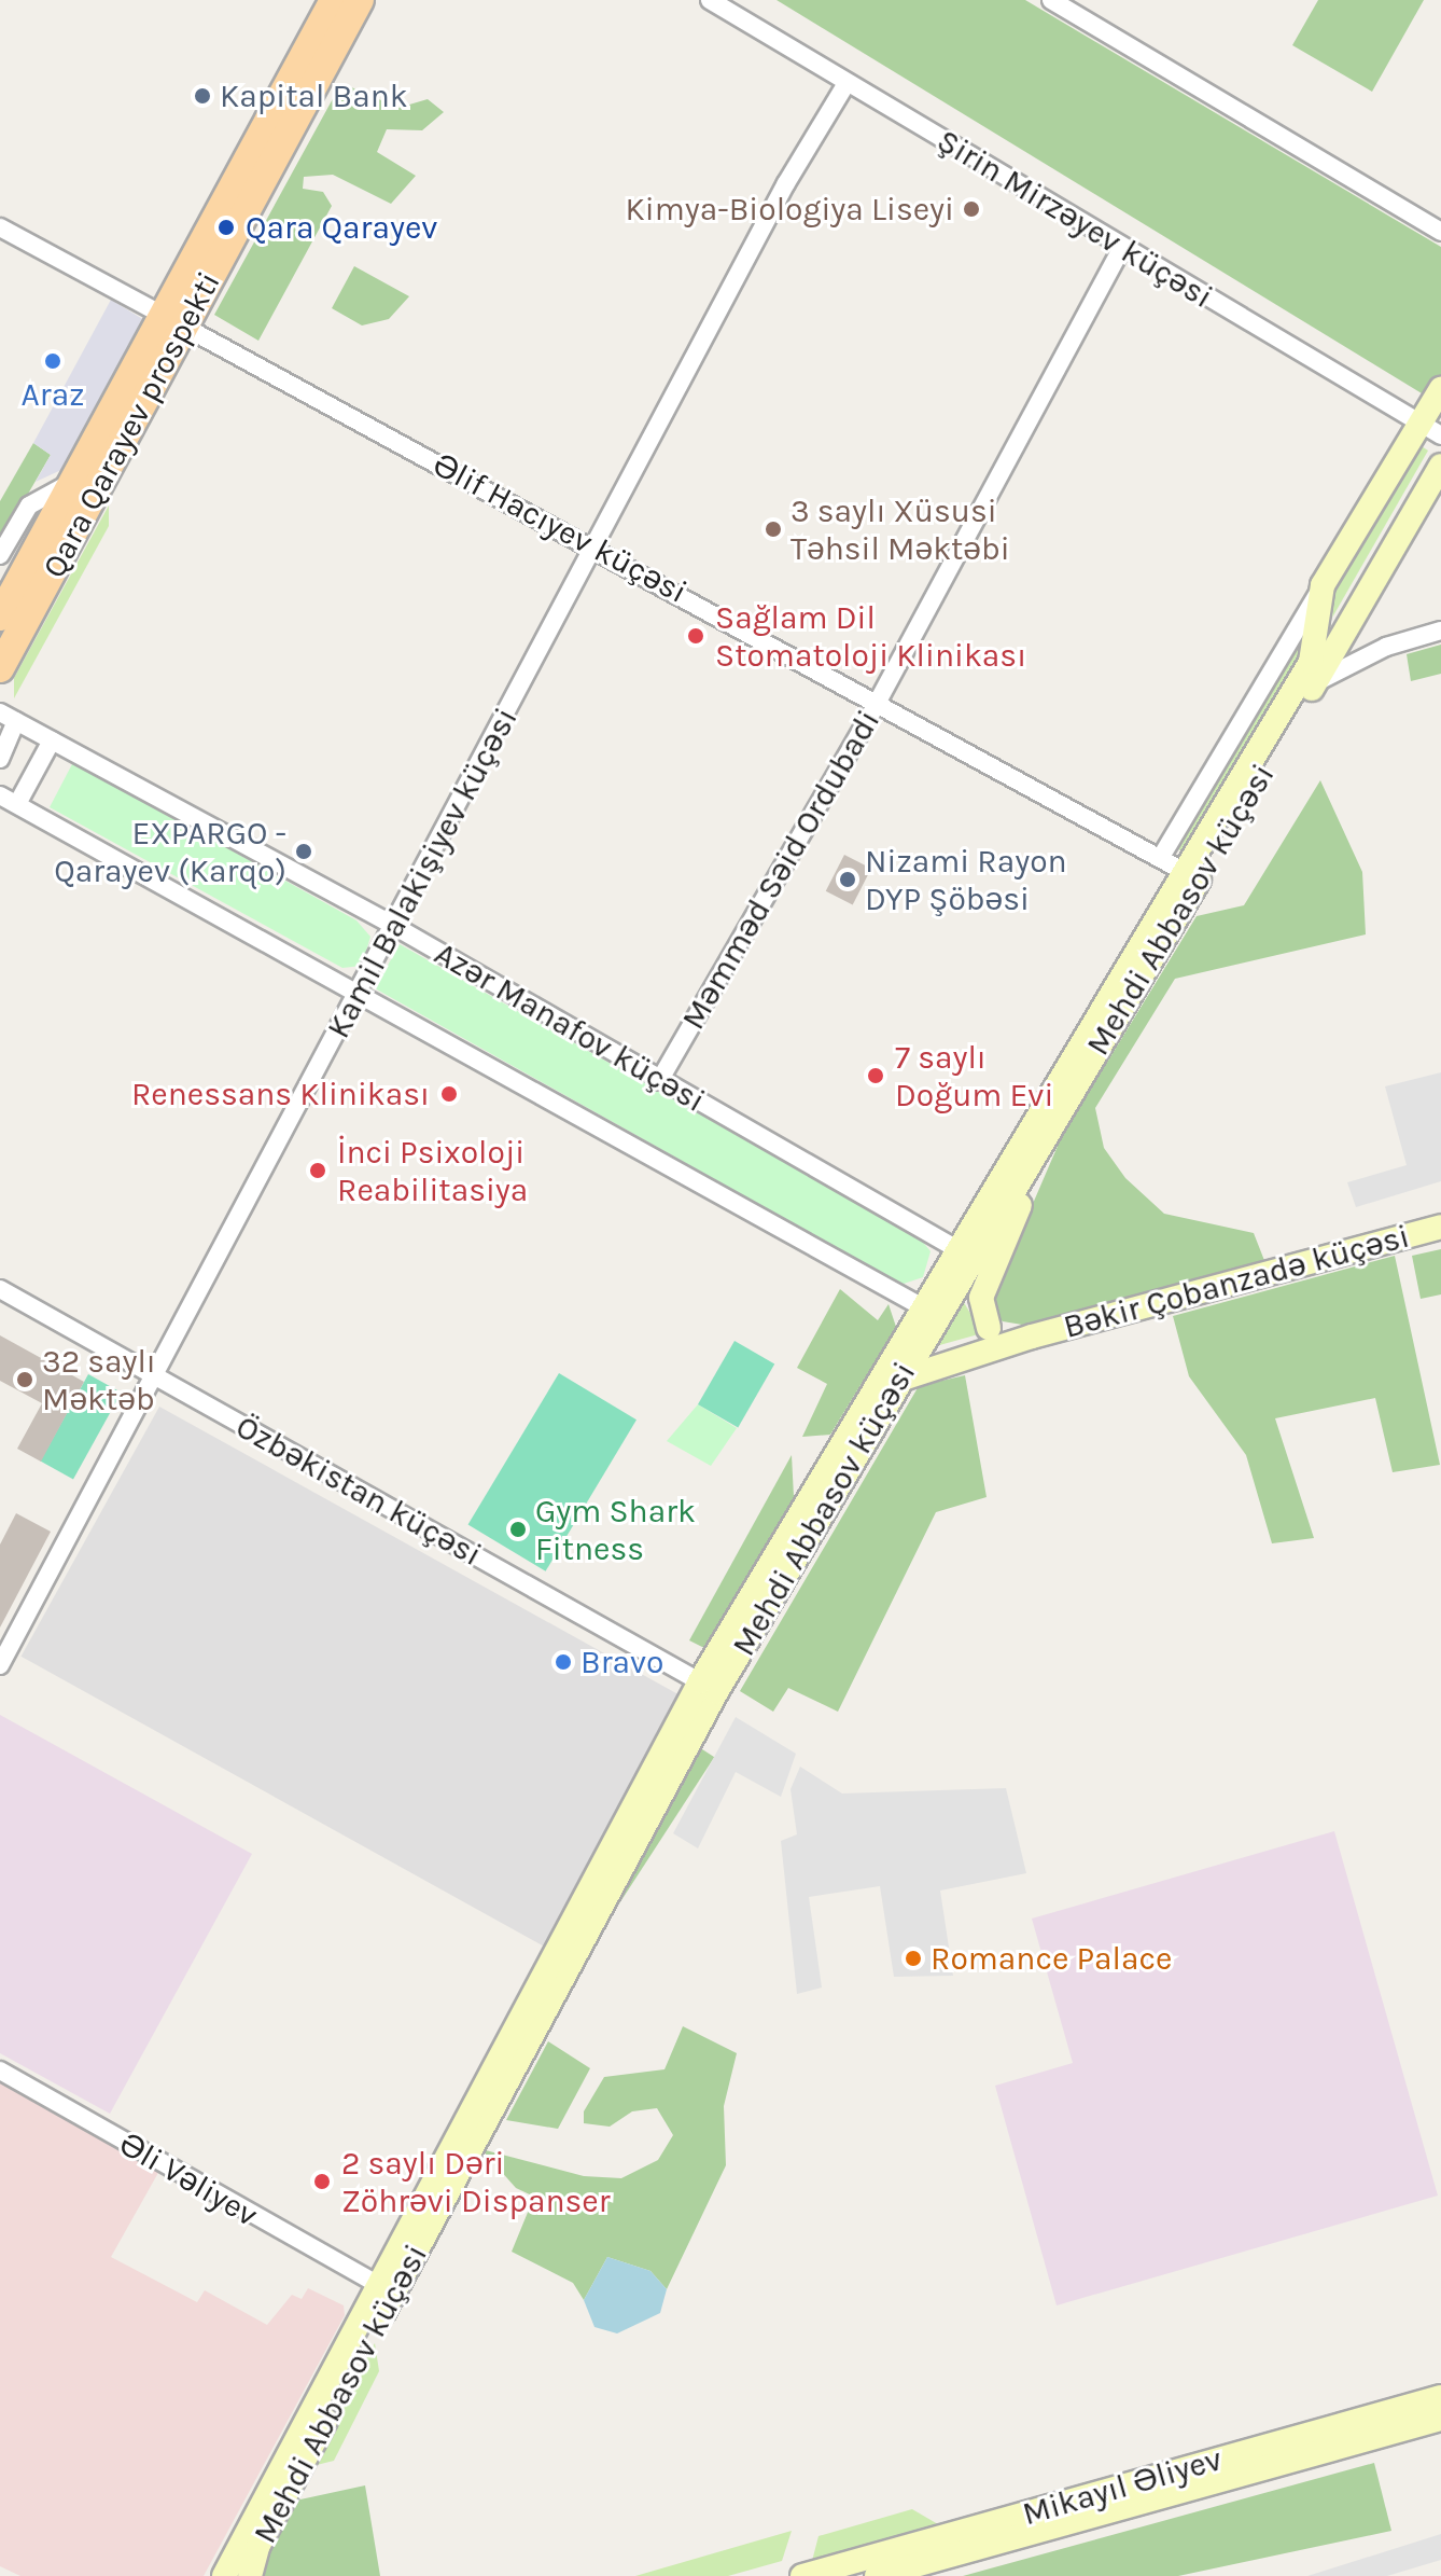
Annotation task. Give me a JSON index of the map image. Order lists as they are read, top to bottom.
{
  "streets": {
    "main road": ["Qara Qarayev prospekti"],
    "street": [
      "Şirin Mirzəyev küçəsi",
      "Əlif Hacıyev küçəsi",
      "Məmməd Səid Ordubadi",
      "Kamil Balakişiyev küçəsi",
      "Mehdi Abbasov küçəsi",
      "Azər Manafov küçəsi",
      "Bəkir Çobanzadə küçəsi",
      "Özbəkistan küçəsi",
      "Əli Vəliyev",
      "Mikayıl Əliyev"
    ]
  },
  "crossings": [
    ["Şirin Mirzəyev küçəsi", "Məmməd Səid Ordubadi"],
    ["Şirin Mirzəyev küçəsi", "Kamil Balakişiyev küçəsi"],
    ["Şirin Mirzəyev küçəsi", "Mehdi Abbasov küçəsi"],
    ["Qara Qarayev prospekti", "Əlif Hacıyev küçəsi"],
    ["Əlif Hacıyev küçəsi", "Məmməd Səid Ordubadi"],
    ["Əlif Hacıyev küçəsi", "Kamil Balakişiyev küçəsi"],
    ["Əlif Hacıyev küçəsi", "Mehdi Abbasov küçəsi"],
    ["Məmməd Səid Ordubadi", "Azər Manafov küçəsi"],
    ["Kamil Balakişiyev küçəsi", "Azər Manafov küçəsi"],
    ["Kamil Balakişiyev küçəsi", "Özbəkistan küçəsi"],
    ["Mehdi Abbasov küçəsi", "Azər Manafov küçəsi"],
    ["Mehdi Abbasov küçəsi", "Bəkir Çobanzadə küçəsi"],
    ["Mehdi Abbasov küçəsi", "Özbəkistan küçəsi"],
    ["Mehdi Abbasov küçəsi", "Əli Vəliyev"]
  ],
  "places": [
    "Kapital Bank",
    "Kimya-Biologiya Liseyi",
    "Qara Qarayev",
    "Araz",
    "3 saylı Xüsusi Təhsil Məktəbi",
    "Sağlam Dil Stomatoloji Klinikası",
    "EXPARGO - Qarayev (Karqo)",
    "Nizami Rayon DYP Şöbəsi",
    "7 saylı Doğum Evi",
    "Renessans Klinikası",
    "İnci Psixoloji Reabilitasiya",
    "32 saylı Məktəb",
    "Gym Shark Fitness",
    "Bravo",
    "Romance Palace",
    "2 saylı Dəri Zöhrəvi Dispanser"
  ]
}
